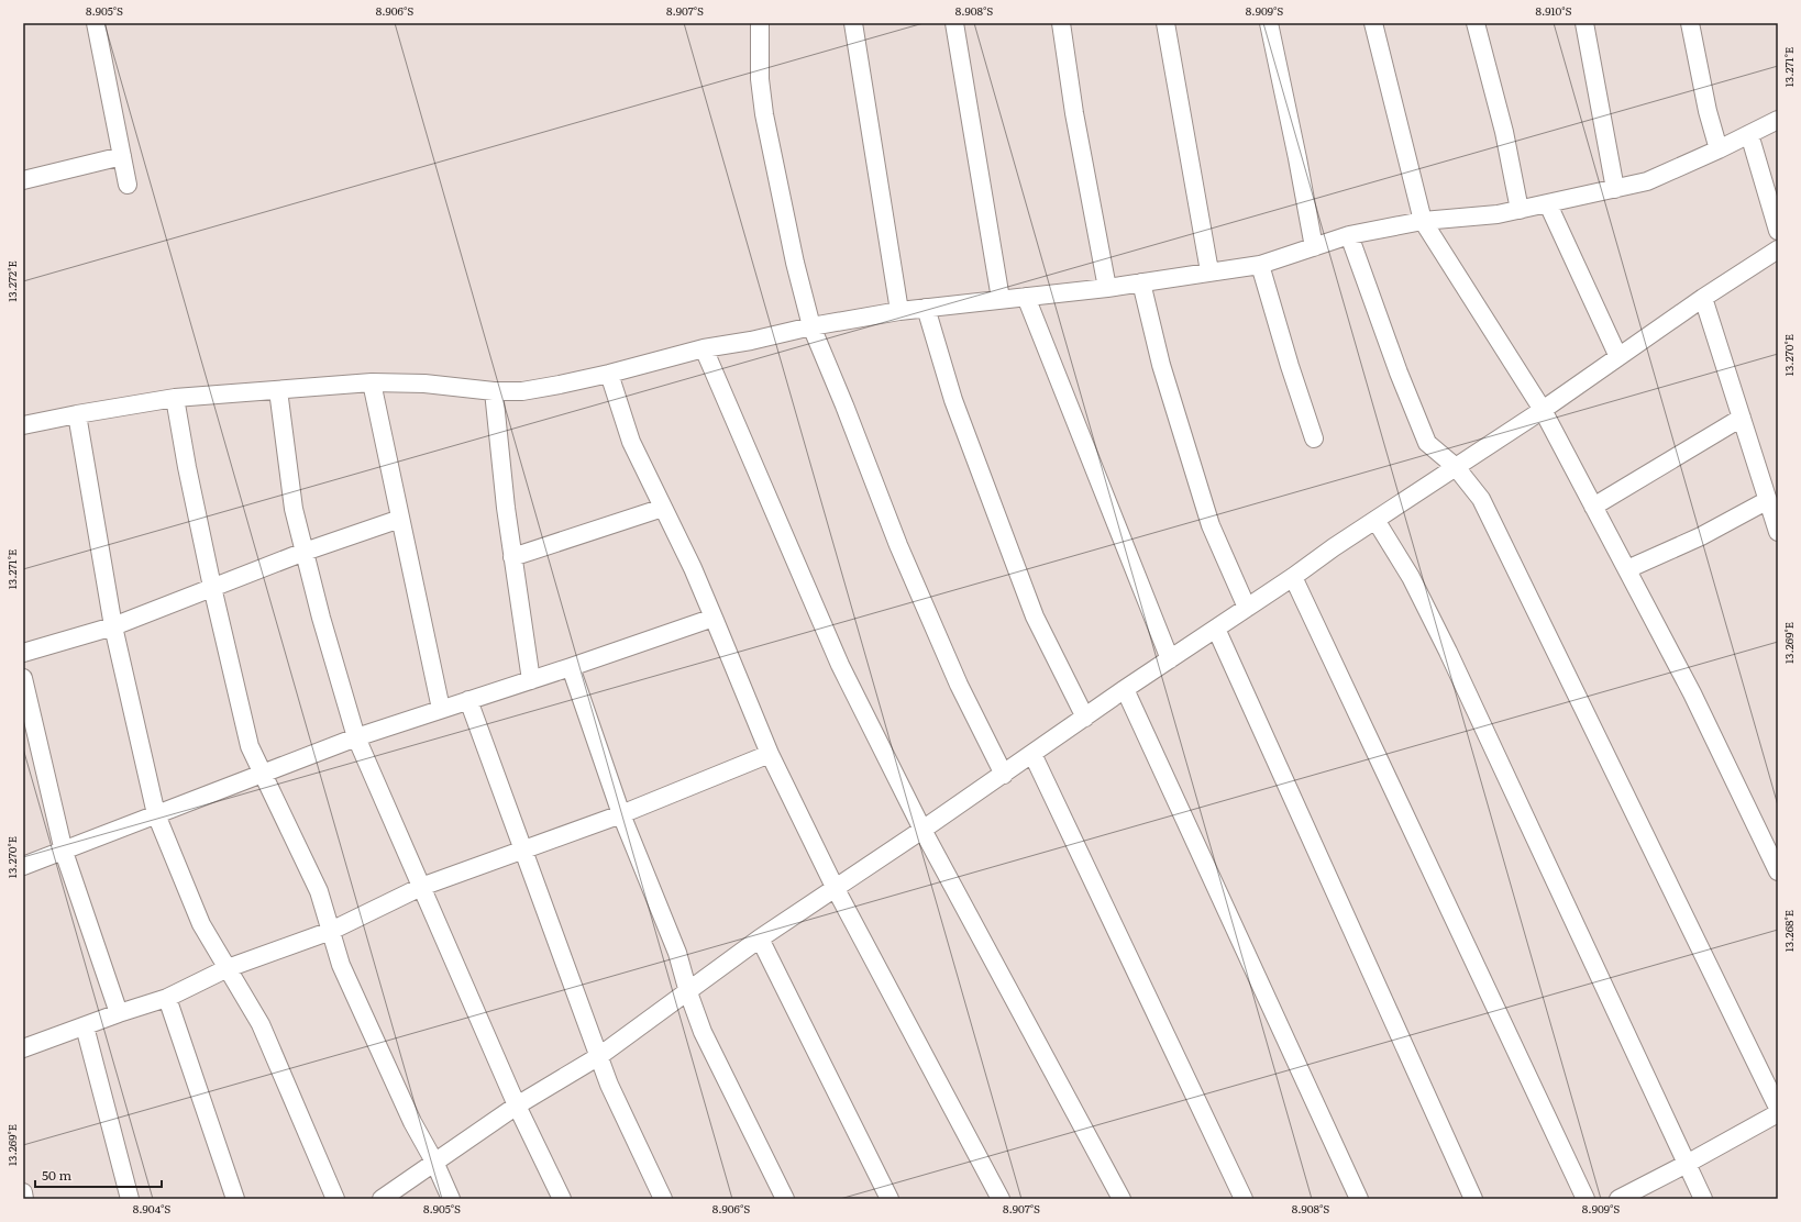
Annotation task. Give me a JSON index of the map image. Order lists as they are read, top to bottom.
{
  "scale_bar": "50 m",
  "coordinates": [
    "8.905°S",
    "8.906°S",
    "8.907°S",
    "8.908°S",
    "8.909°S",
    "8.910°S",
    "13.271°E",
    "13.272°E",
    "13.270°E",
    "13.269°E",
    "13.268°E",
    "8.904°S"
  ]
}
